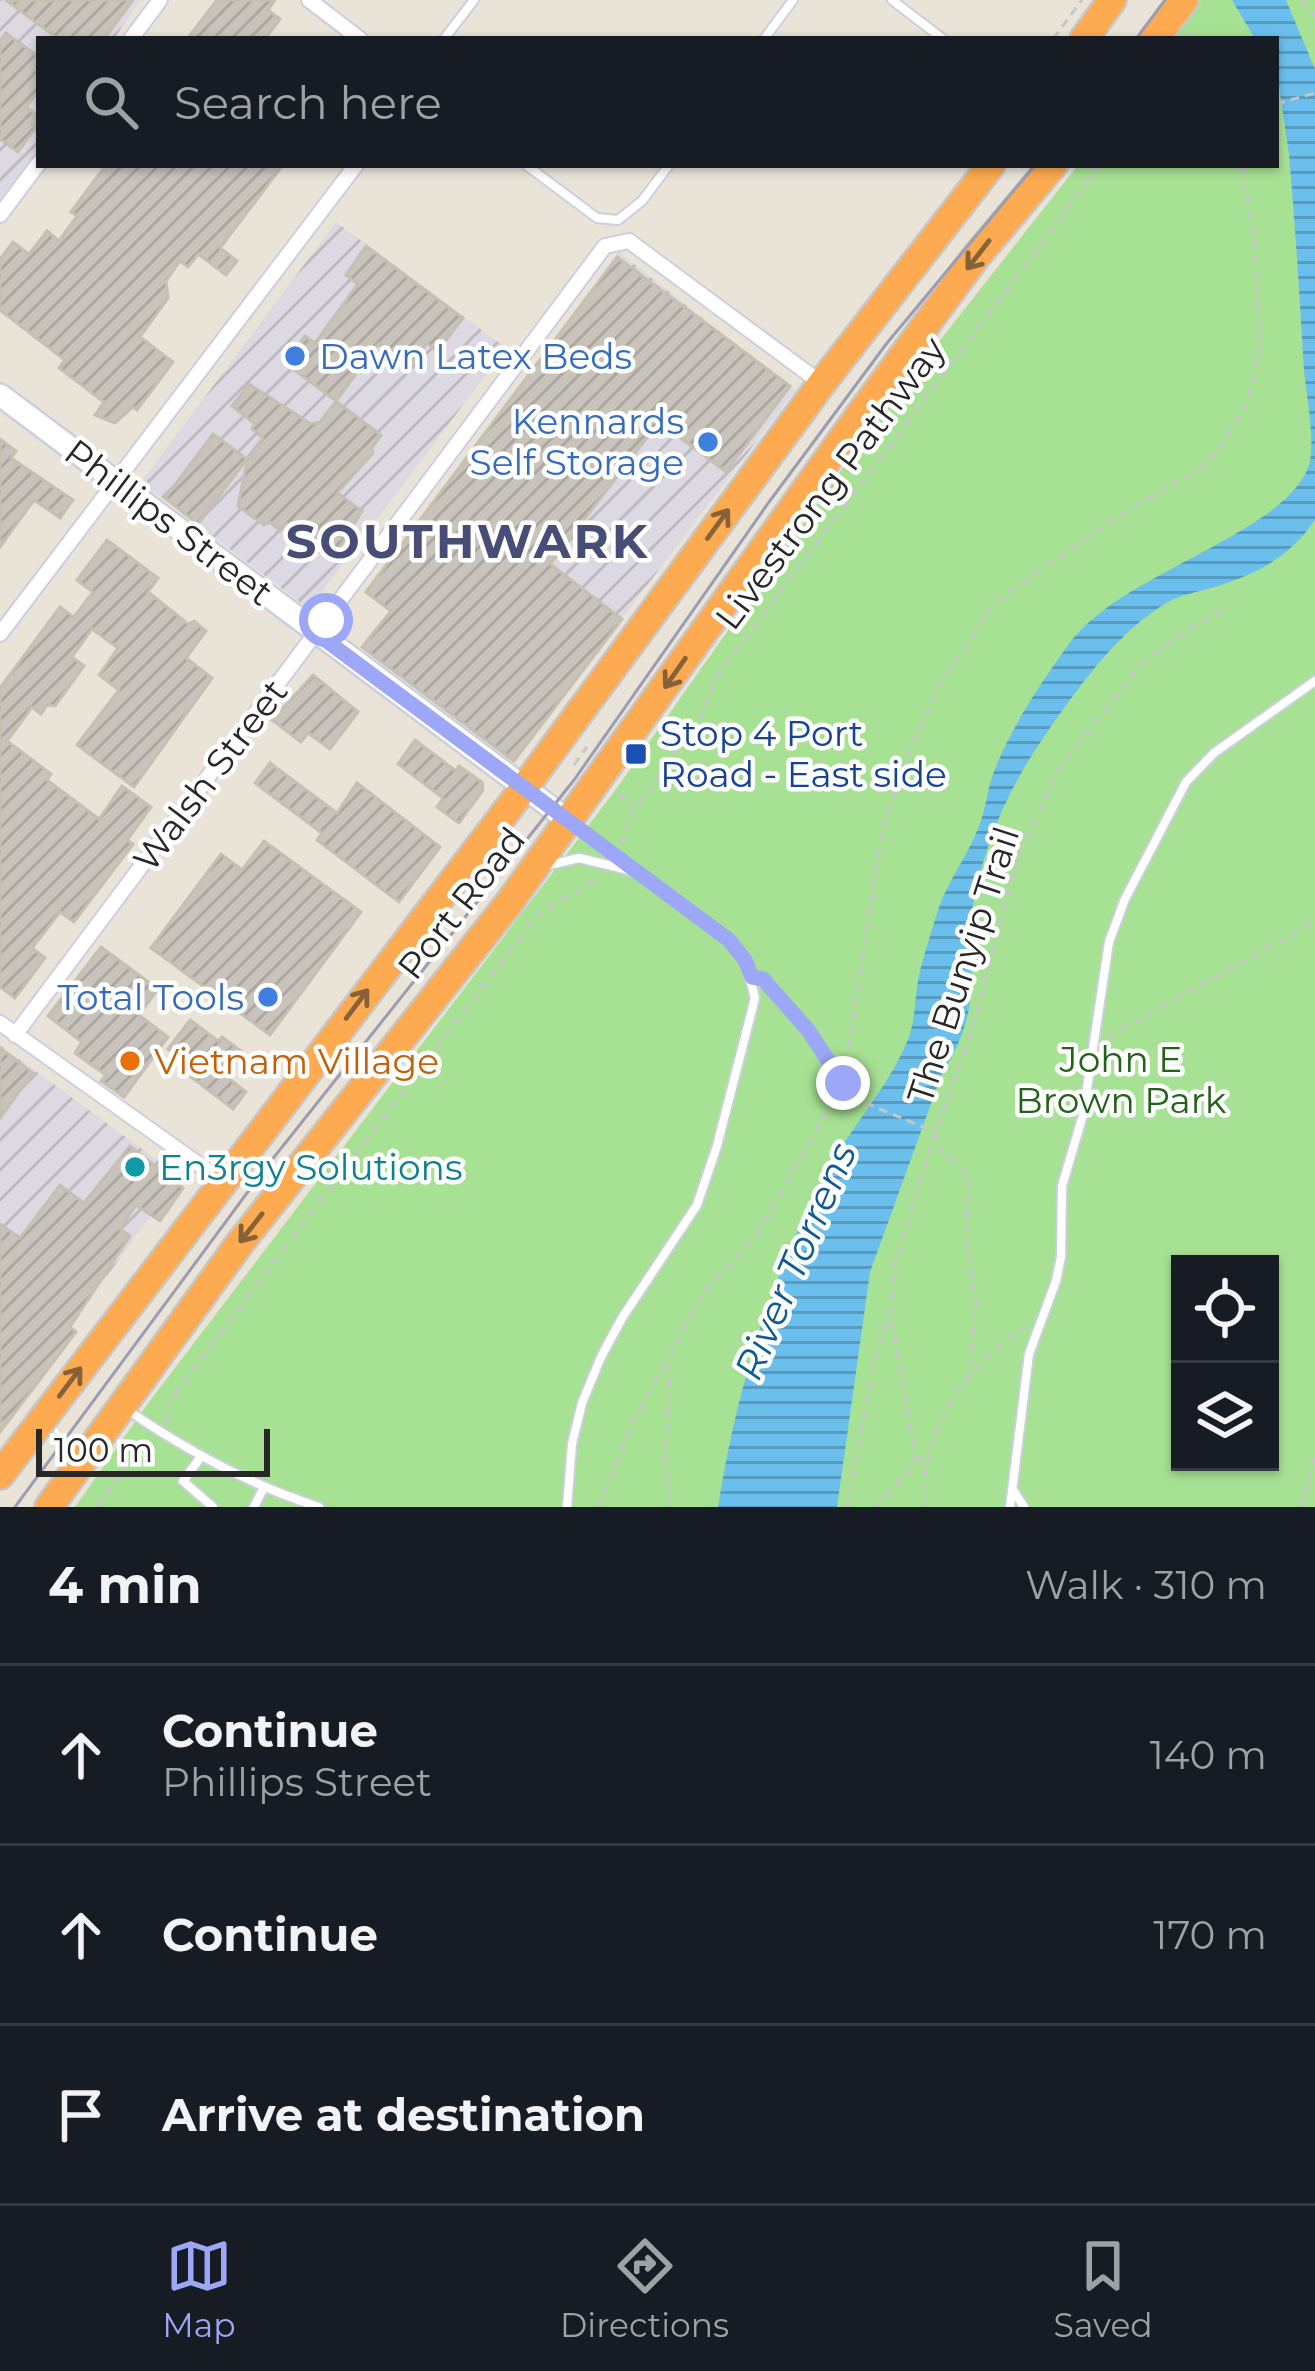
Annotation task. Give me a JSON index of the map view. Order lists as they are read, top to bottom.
{
  "streets": {
    "highway": ["Port Road"],
    "street": ["Phillips Street", "Walsh Street"],
    "path": ["Livestrong Pathway", "The Bunyip Trail"]
  },
  "crossings": [
    ["Phillips Street", "Walsh Street"],
    ["Phillips Street", "Port Road"],
    ["Walsh Street", "Port Road"]
  ],
  "districts": ["SOUTHWARK"],
  "water": ["River Torrens"],
  "parks": ["John E Brown Park"],
  "places": {
    "other": [
      "Dawn Latex Beds",
      "Kennards Self Storage",
      "Total Tools",
      "Vietnam Village",
      "En3rgy Solutions"
    ],
    "transit": ["Stop 4 Port Road - East side"]
  },
  "scale_bar": "100 m",
  "page": {
    "search": "Search here",
    "scale": "100 m",
    "heading": ["4 min", "Walk · 310 m"],
    "list": [
      ["Continue", "Phillips Street", "140 m"],
      ["Continue", "170 m"],
      "Arrive at destination"
    ],
    "nav": ["Map", "Directions", "Saved"]
  }
}
